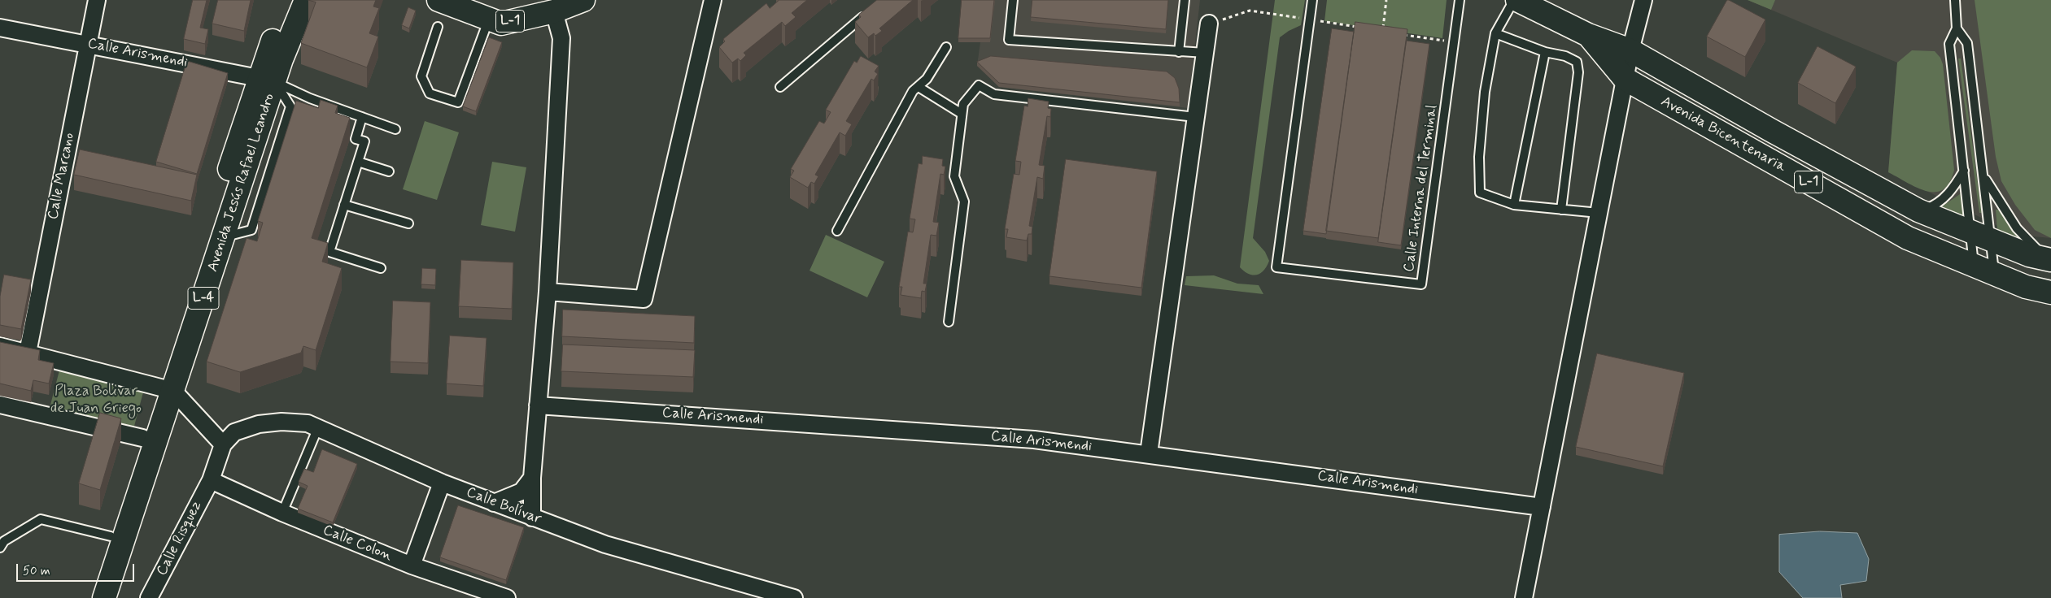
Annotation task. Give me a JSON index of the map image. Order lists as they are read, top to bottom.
{
  "streets": {
    "main road": [
      "L-1",
      "Avenida Bicentenaria",
      "Avenida Jesús Rafael Leandro",
      "L-4"
    ],
    "street": [
      "Calle Arismendi",
      "Calle Marcano",
      "Calle Bolívar",
      "Calle Risquez",
      "Calle Colon"
    ],
    "lane": ["Calle Interna del Terminal"]
  },
  "crossings": [
    ["Calle Arismendi", "Calle Marcano"],
    ["Calle Arismendi", "Avenida Jesús Rafael Leandro"],
    ["Calle Bolívar", "Calle Risquez"],
    ["Calle Bolívar", "Calle Colon"],
    ["Calle Risquez", "Calle Colon"]
  ],
  "parks": ["Plaza Bolivar de Juan Griego"],
  "scale_bar": "50 m"
}
